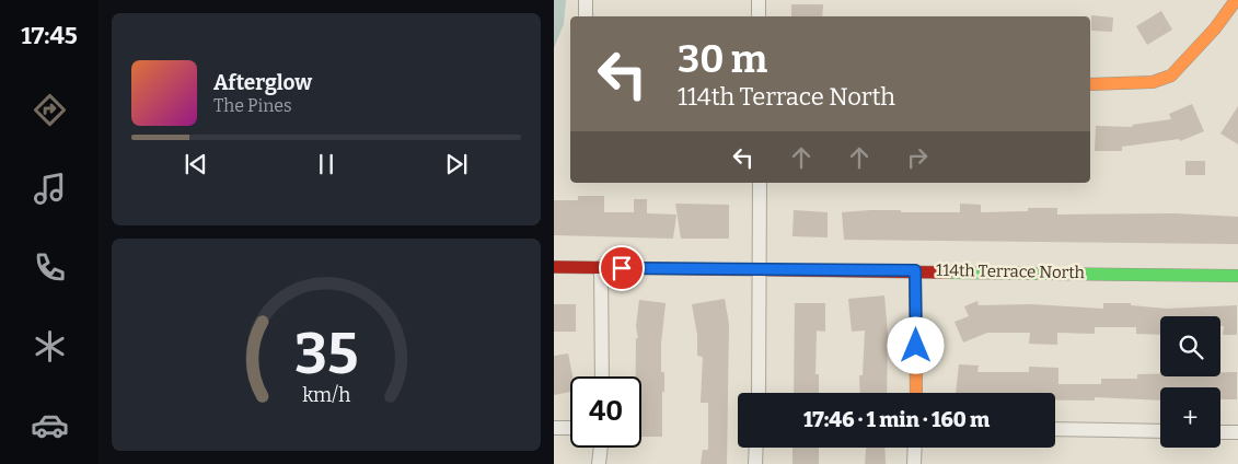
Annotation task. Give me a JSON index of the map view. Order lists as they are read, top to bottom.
{
  "streets": {
    "street": ["114th Terrace North"]
  },
  "page": {
    "tabs": "17:45",
    "turn": ["30 m", "114th Terrace North"],
    "song": ["Afterglow", "The Pines"],
    "map_buttons": "+",
    "limit": "40",
    "trip": "17:46 · 1 min · 160 m",
    "gauge": ["35", "km/h"]
  }
}
